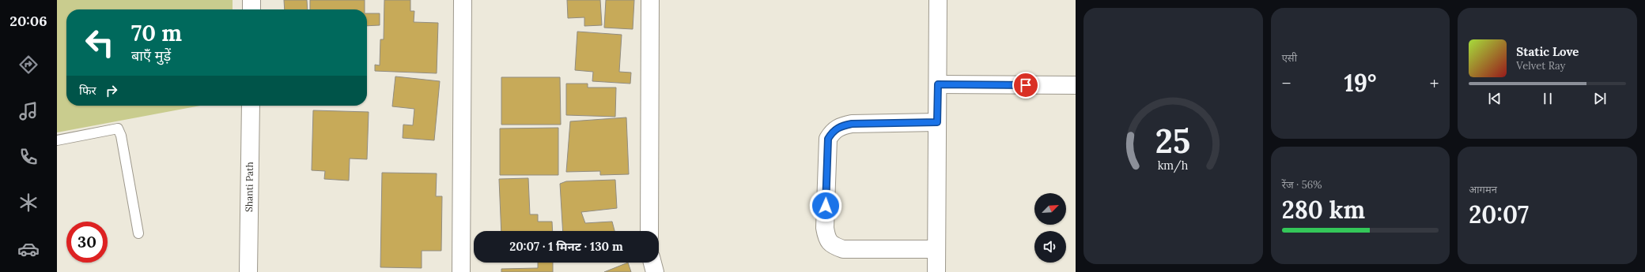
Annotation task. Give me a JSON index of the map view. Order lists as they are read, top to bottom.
{
  "streets": {
    "street": ["Shanti Path"]
  },
  "north": "top right",
  "page": {
    "tabs": "20:06",
    "tile": [
      "एसी",
      ["रेंज · 56%", "280 km"],
      ["आगमन", "20:07"]
    ],
    "turn": ["70 m", "बाएँ मुड़ें"],
    "song": ["Static Love", "Velvet Ray"],
    "heat": ["−", "19°", "+"],
    "then": "फिर",
    "limit": "30",
    "trip": "20:07 · 1 मिनट · 130 m",
    "gauge": ["25", "km/h"]
  }
}
